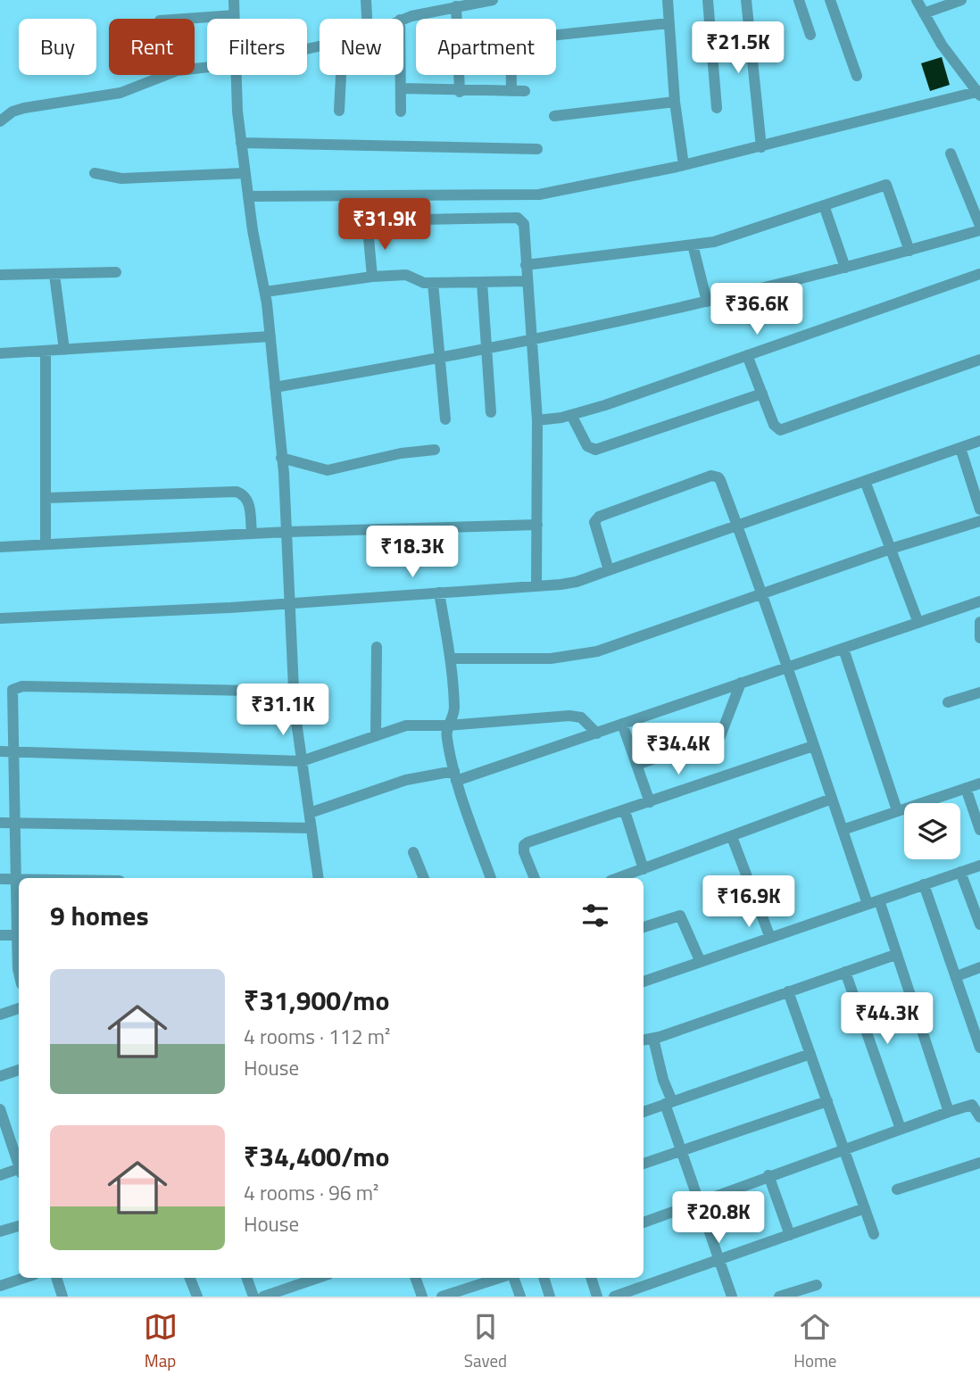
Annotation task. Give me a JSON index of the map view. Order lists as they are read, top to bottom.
{
  "page": {
    "chip": [
      "Buy",
      "Rent",
      "Filters",
      "New",
      "Apartment"
    ],
    "price": [
      "₹21.5K",
      "₹31.9K",
      "₹36.6K",
      "₹18.3K",
      "₹31.1K",
      "₹34.4K",
      "₹16.9K",
      "₹44.3K",
      "₹20.8K"
    ],
    "heading": "9 homes",
    "list": [
      {
        "name": "₹31,900/mo",
        "note": "4 rooms · 112 m² · House"
      },
      {
        "name": "₹34,400/mo",
        "note": "4 rooms · 96 m² · House"
      }
    ],
    "tabs": ["Map", "Saved", "Home"]
  }
}
